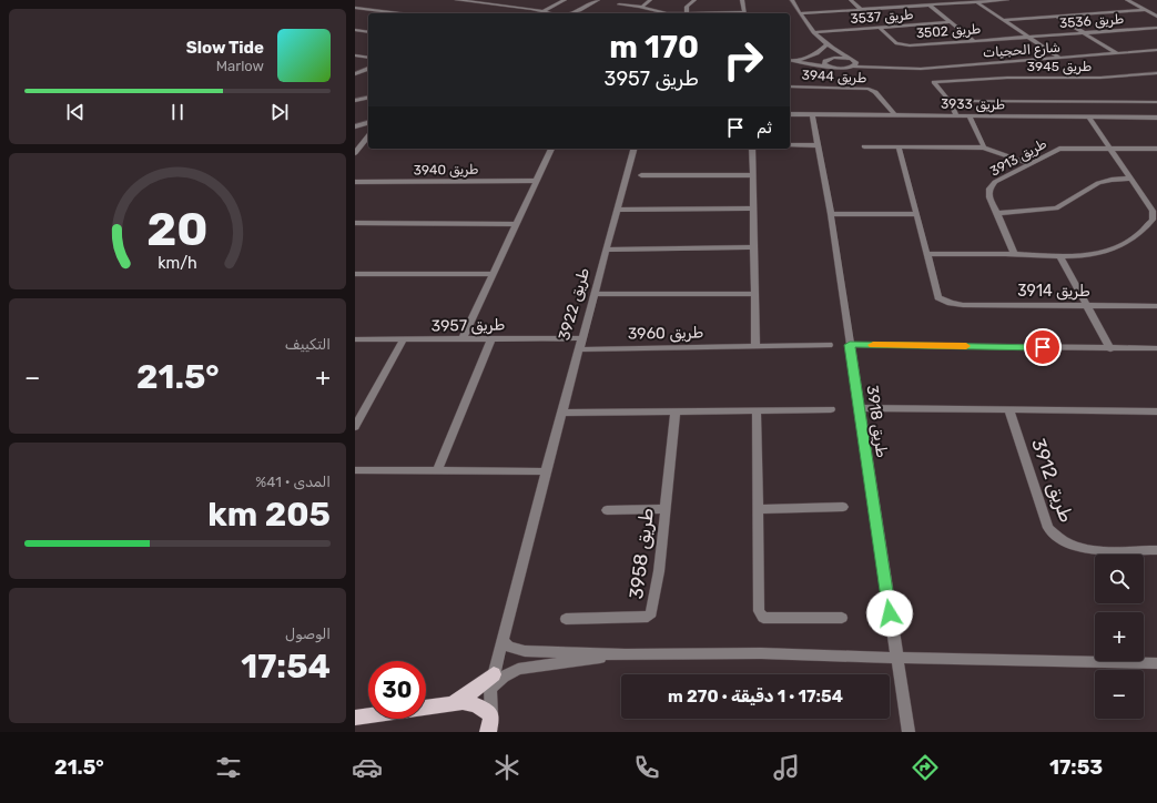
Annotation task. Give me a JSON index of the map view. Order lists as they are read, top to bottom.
{
  "streets": {
    "street": [
      "طريق 3537",
      "طريق 3536",
      "طريق 3502",
      "شارع الحجيات",
      "طريق 3945",
      "طريق 3944",
      "طريق 3933",
      "طريق 3913",
      "طريق 3940",
      "طريق 3914",
      "طريق 3922",
      "طريق 3957",
      "طريق 3960",
      "طريق 3918",
      "طريق 3912",
      "طريق 3958"
    ]
  },
  "crossings": [
    ["طريق 3537", "طريق 3502"],
    ["طريق 3536", "طريق 3502"],
    ["طريق 3945", "طريق 3933"],
    ["طريق 3944", "طريق 3933"],
    ["طريق 3933", "طريق 3918"],
    ["طريق 3922", "طريق 3957"],
    ["طريق 3922", "طريق 3960"]
  ],
  "page": {
    "turn": ["170 m", "طريق 3957"],
    "song": ["Slow Tide", "Marlow"],
    "then": "ثم",
    "tile": [
      "التكييف",
      ["المدى · 41%", "205 km"],
      ["الوصول", "17:54"]
    ],
    "heat": ["−", "21.5°", "+"],
    "map_buttons": ["+", "−"],
    "limit": "30",
    "trip": "17:54 · 1 دقيقة · 270 m",
    "tabs": ["17:53", "21.5°"],
    "gauge": ["20", "km/h"]
  }
}
